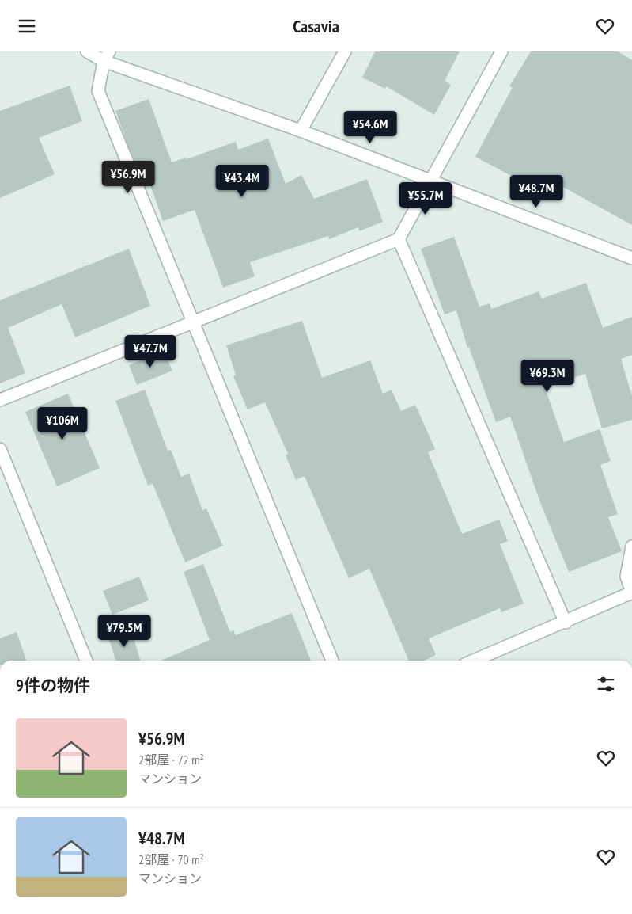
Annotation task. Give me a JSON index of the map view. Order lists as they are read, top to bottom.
{
  "page": {
    "header": "Casavia",
    "price": [
      "¥54.6M",
      "¥56.9M",
      "¥43.4M",
      "¥48.7M",
      "¥55.7M",
      "¥47.7M",
      "¥69.3M",
      "¥106M",
      "¥79.5M"
    ],
    "heading": "9件の物件",
    "list": [
      {
        "name": "¥56.9M",
        "note": "2部屋 · 72 m² · マンション"
      },
      {
        "name": "¥48.7M",
        "note": "2部屋 · 70 m² · マンション"
      }
    ]
  }
}
